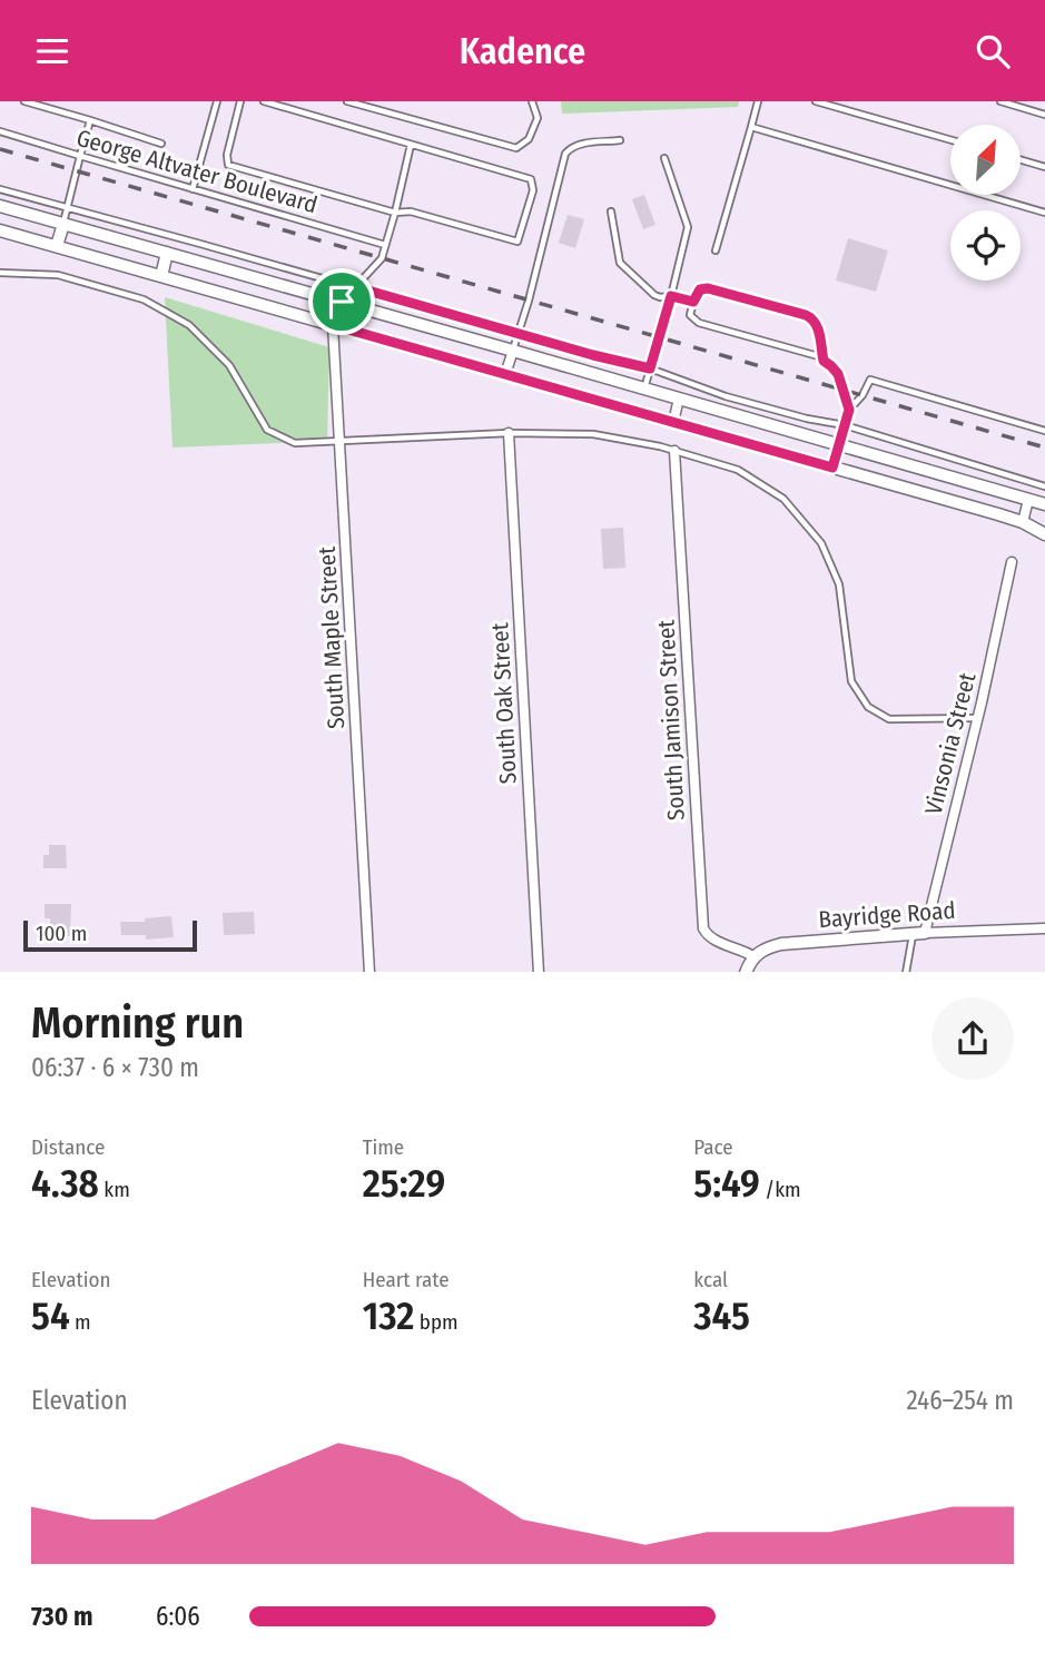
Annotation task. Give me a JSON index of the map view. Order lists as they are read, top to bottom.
{
  "streets": {
    "street": [
      "South Maple Street",
      "South Oak Street",
      "South Jamison Street",
      "Vinsonia Street",
      "Bayridge Road"
    ],
    "lane": ["George Altvater Boulevard"]
  },
  "crossings": [
    ["South Jamison Street", "Bayridge Road"],
    ["Vinsonia Street", "Bayridge Road"]
  ],
  "scale_bar": "100 m",
  "north": "top right",
  "page": {
    "header": "Kadence",
    "scale": "100 m",
    "heading": ["Morning run", "06:37 · 6 × 730 m"],
    "stats": [
      ["Distance", "4.38 km"],
      ["Time", "25:29"],
      ["Pace", "5:49 /km"],
      ["Elevation", "54 m"],
      ["Heart rate", "132 bpm"],
      ["kcal", "345"]
    ],
    "chart": ["Elevation", "246–254 m"],
    "list": [
      {
        "name": "730 m",
        "note": "6:06"
      }
    ]
  }
}
